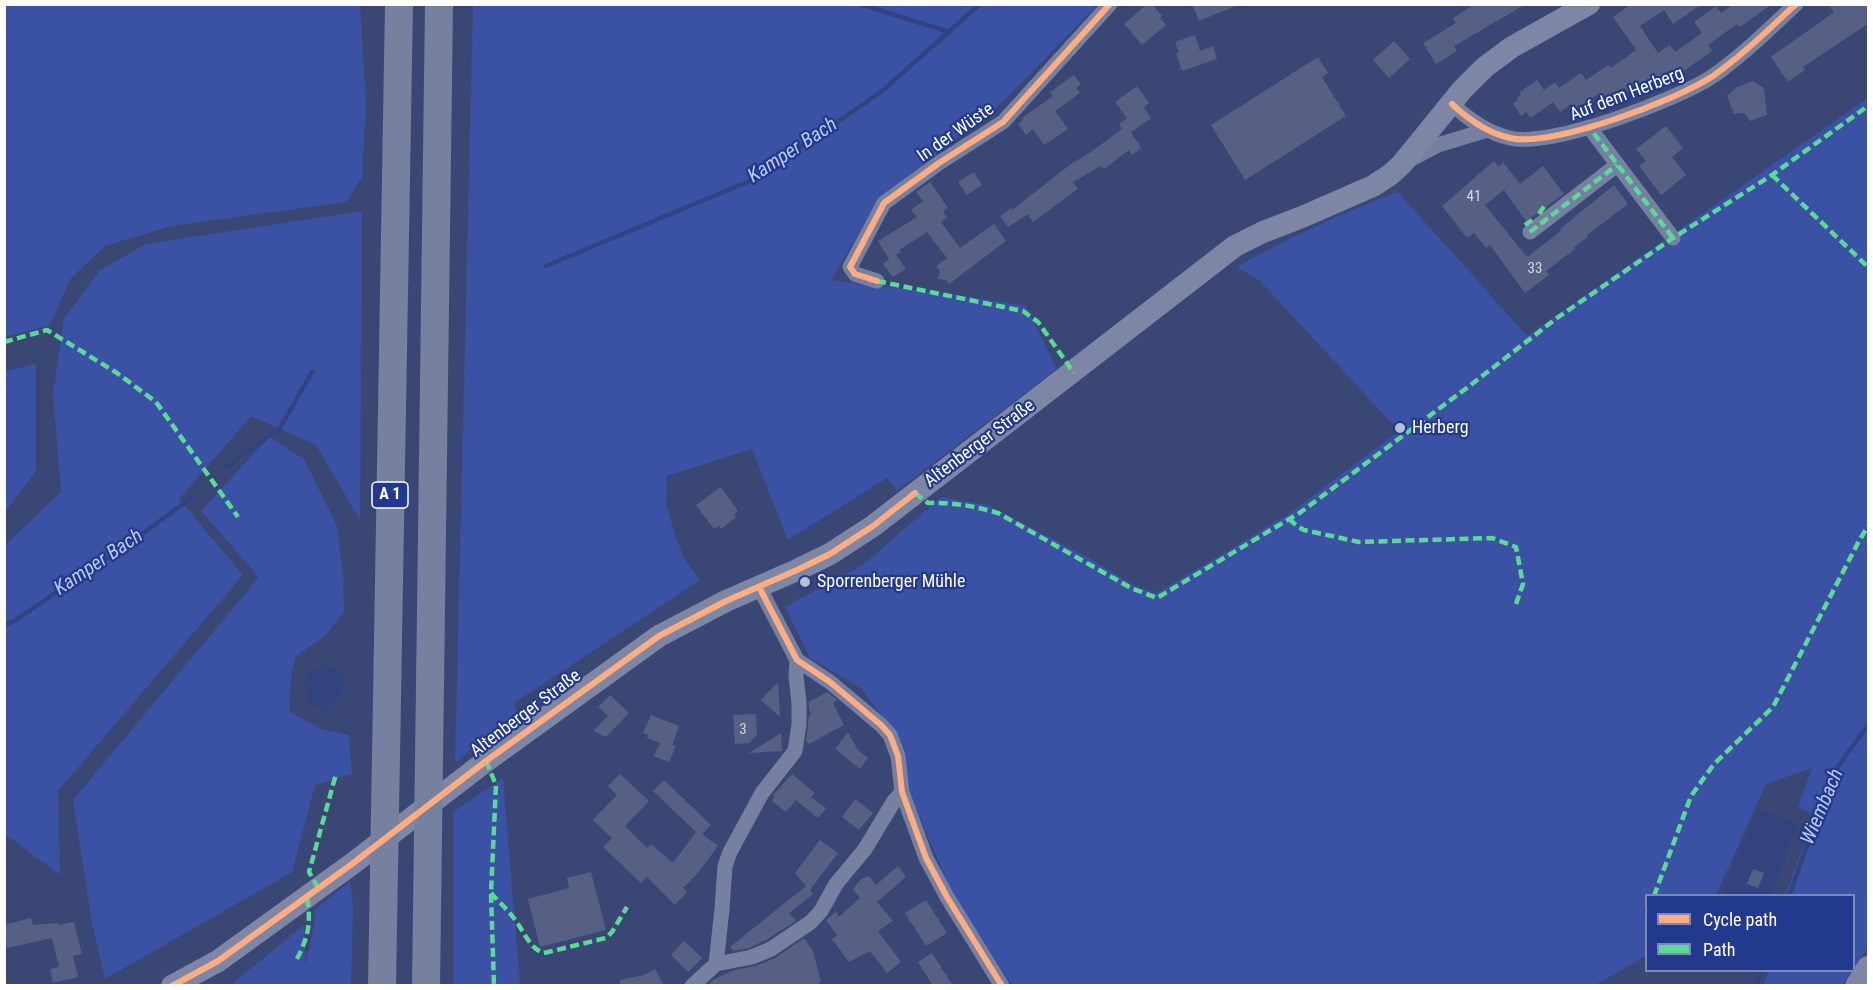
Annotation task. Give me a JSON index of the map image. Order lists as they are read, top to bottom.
{
  "streets": {
    "highway": ["A 1"],
    "main road": ["Altenberger Straße"],
    "street": ["Auf dem Herberg", "In der Wüste"]
  },
  "crossings": [
    ["Auf dem Herberg", "Altenberger Straße"]
  ],
  "water": ["Kamper Bach", "Wiembach"],
  "places": ["Herberg", "Sporrenberger Mühle"],
  "house_numbers": ["41", "33", "3"],
  "legend": ["Cycle path", "Path"]
}
